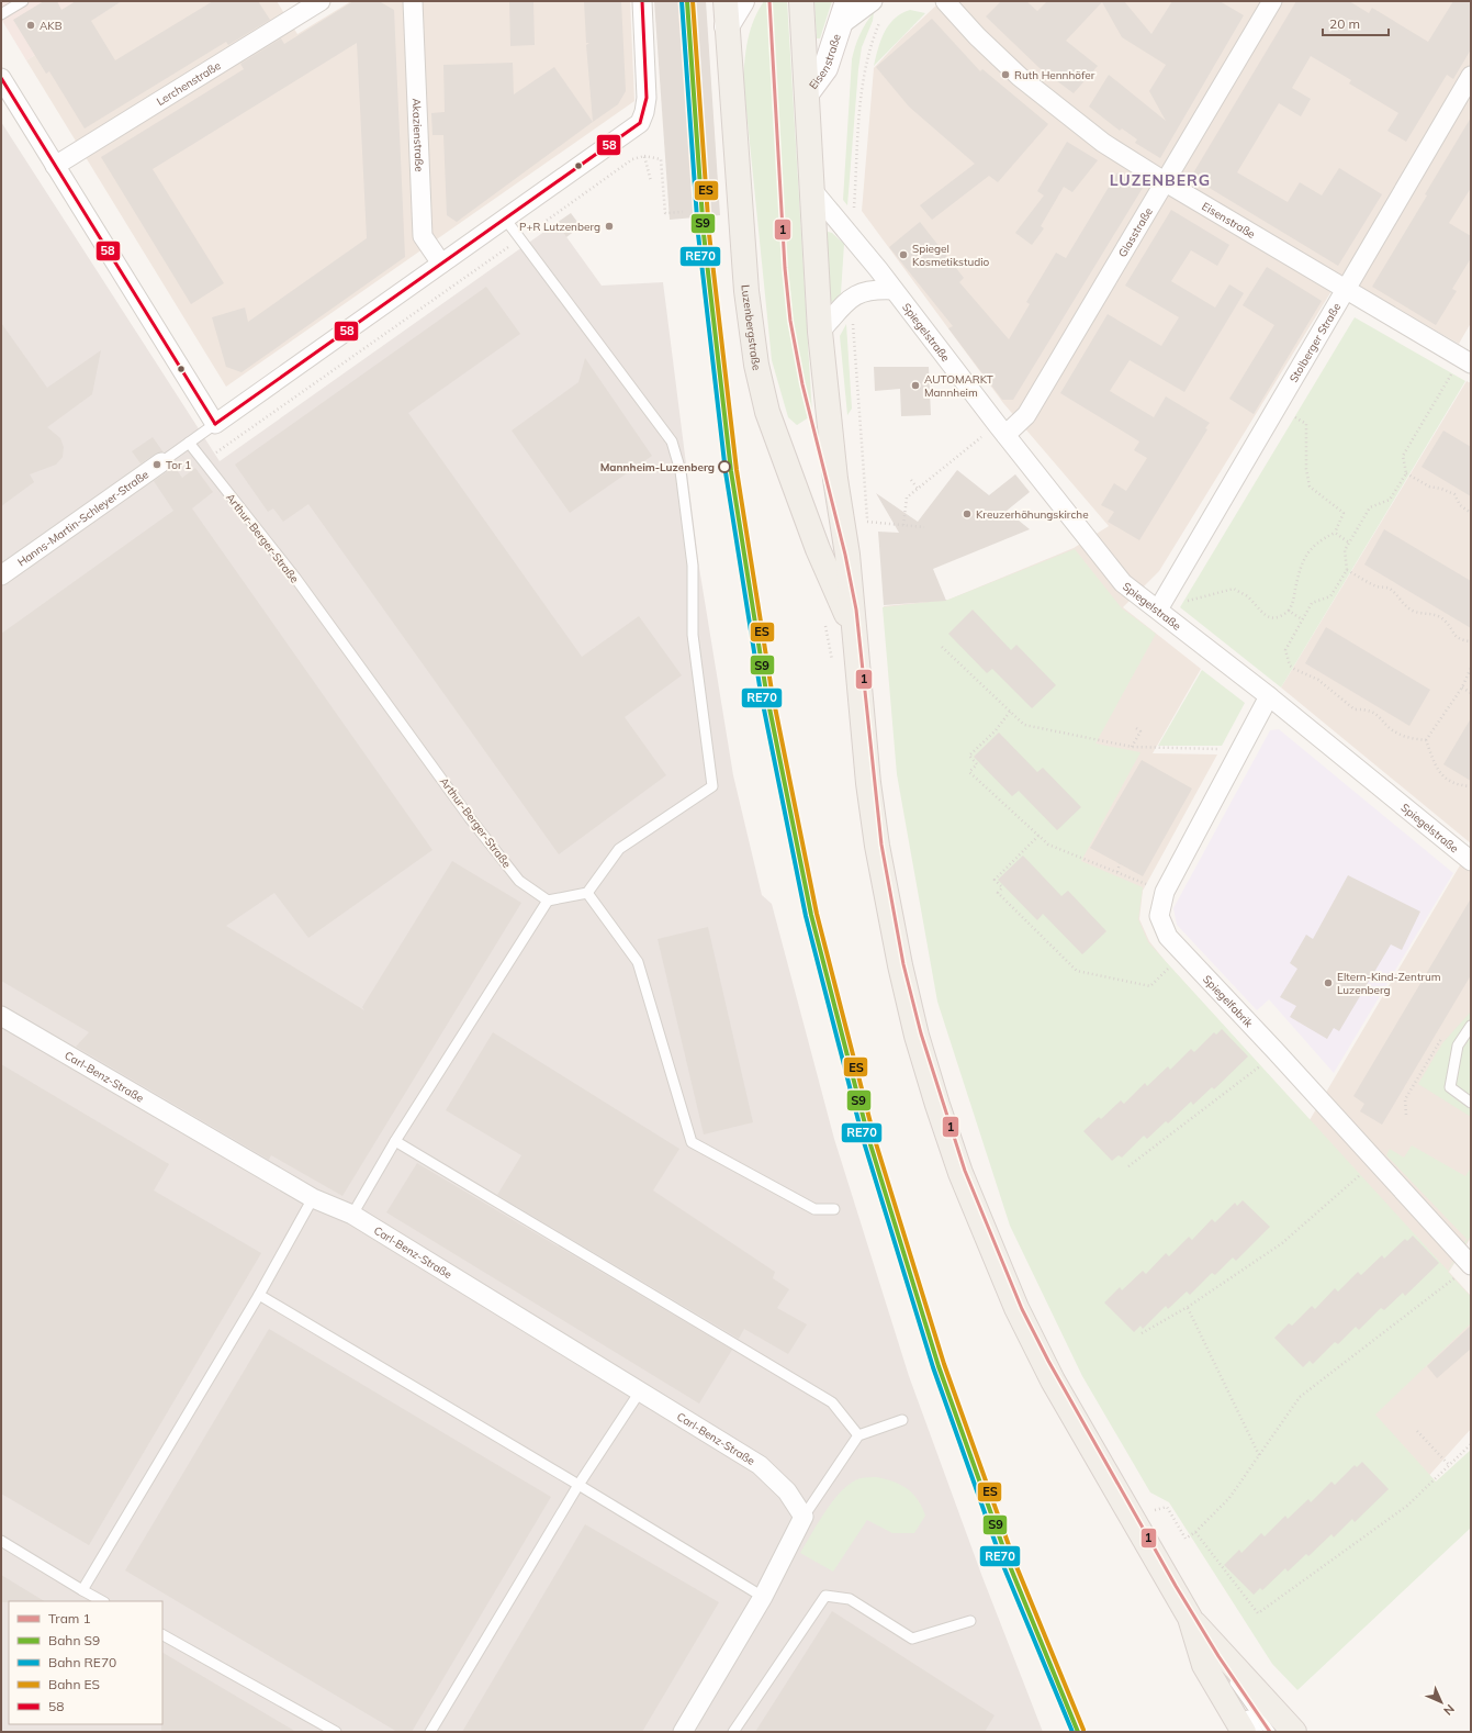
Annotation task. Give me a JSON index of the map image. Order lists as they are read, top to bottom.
{
  "streets": {
    "main road": ["Luzenbergstraße"],
    "street": [
      "Eisenstraße",
      "Lerchenstraße",
      "Akazienstraße",
      "Glasstraße",
      "Spiegelstraße",
      "Stolberger Straße",
      "Hanns-Martin-Schleyer-Straße",
      "Spiegelfabrik",
      "Carl-Benz-Straße"
    ],
    "lane": ["Arthur-Berger-Straße"]
  },
  "crossings": [
    ["Eisenstraße", "Glasstraße"],
    ["Eisenstraße", "Luzenbergstraße"],
    ["Eisenstraße", "Stolberger Straße"],
    ["Akazienstraße", "Hanns-Martin-Schleyer-Straße"],
    ["Glasstraße", "Spiegelstraße"],
    ["Luzenbergstraße", "Spiegelstraße"],
    ["Spiegelstraße", "Stolberger Straße"],
    ["Spiegelstraße", "Spiegelfabrik"],
    ["Hanns-Martin-Schleyer-Straße", "Arthur-Berger-Straße"]
  ],
  "districts": ["LUZENBERG"],
  "places": [
    "AKB",
    "Ruth Hennhöfer",
    "P+R Lutzenberg",
    "Spiegel Kosmetikstudio",
    "AUTOMARKT Mannheim",
    "Tor 1",
    "Mannheim-Luzenberg",
    "Kreuzerhöhungskirche",
    "Eltern-Kind-Zentrum Luzenberg"
  ],
  "lines": [
    "tram line 1",
    "rail line S9",
    "rail line RE70",
    "rail line ES",
    "transit line 58"
  ],
  "legend": [
    "Tram 1",
    "Bahn S9",
    "Bahn RE70",
    "Bahn ES",
    "58"
  ],
  "scale_bar": "20 m",
  "north": "bottom right"
}
